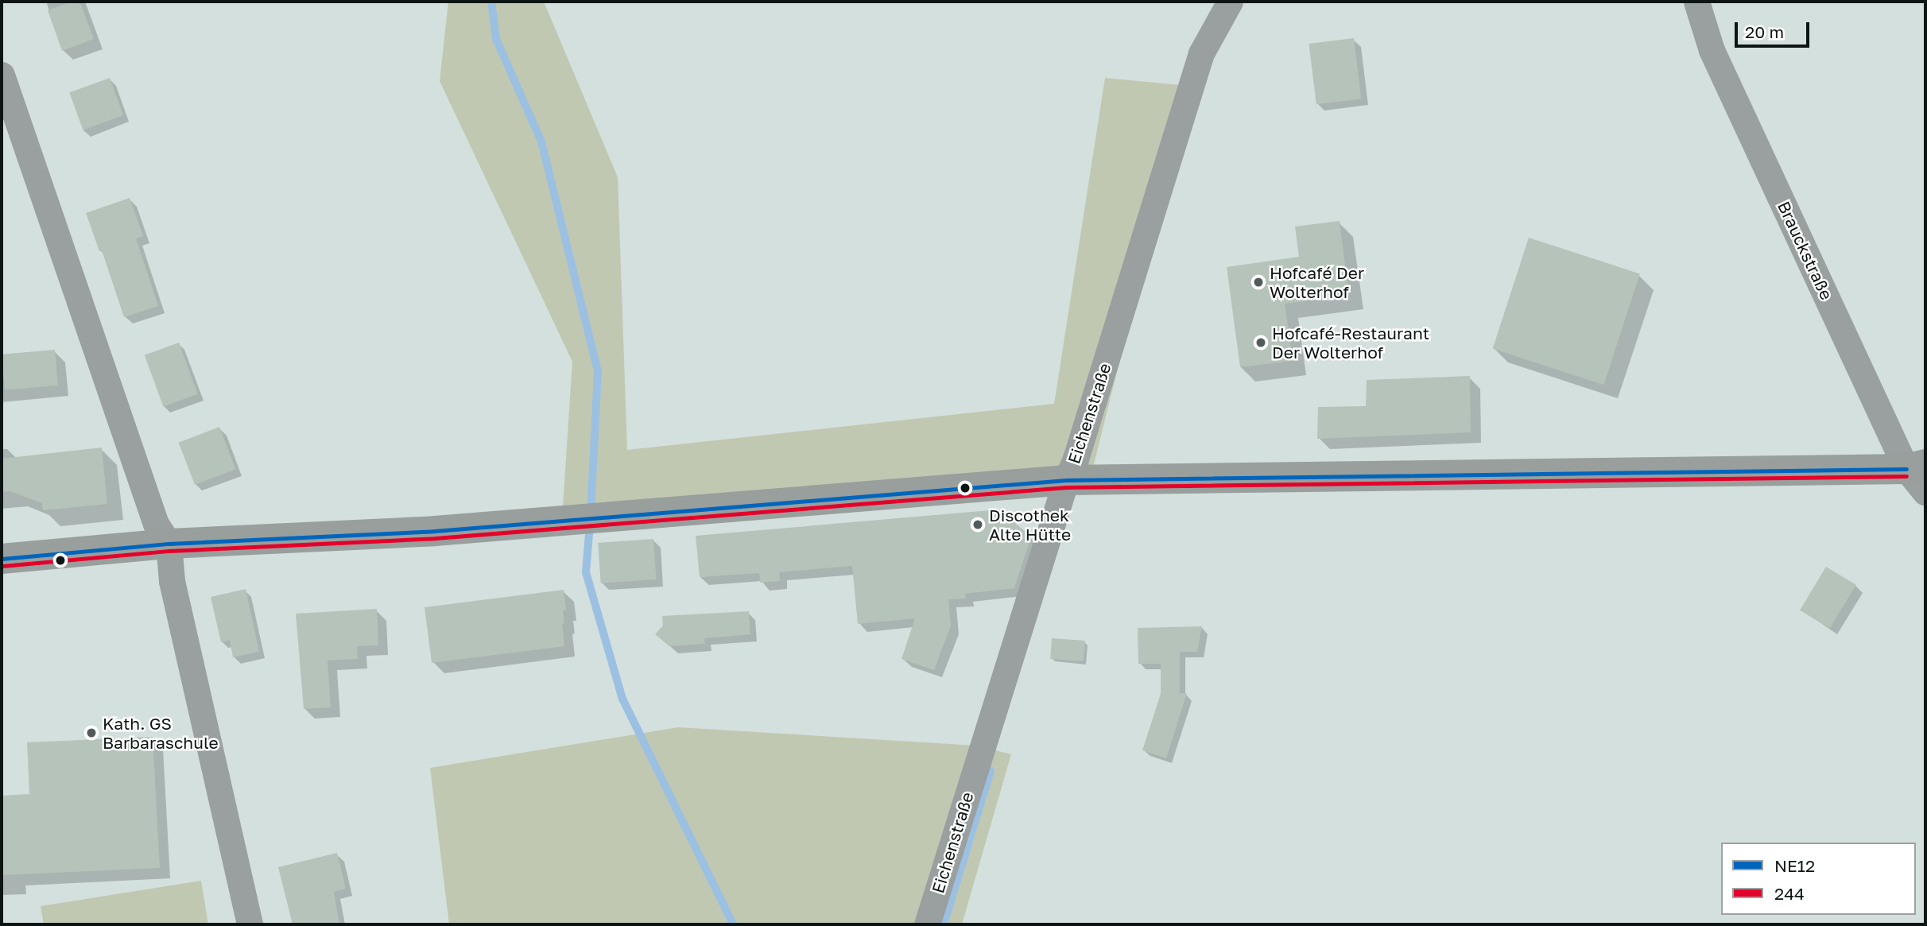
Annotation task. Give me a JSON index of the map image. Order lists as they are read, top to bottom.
{
  "streets": {
    "street": ["Brauckstraße", "Eichenstraße"]
  },
  "places": [
    "Hofcafé Der Wolterhof",
    "Hofcafé-Restaurant Der Wolterhof",
    "Discothek Alte Hütte",
    "Kath. GS Barbaraschule"
  ],
  "lines": ["transit line NE12", "transit line 244"],
  "legend": ["NE12", "244"],
  "scale_bar": "20 m"
}
